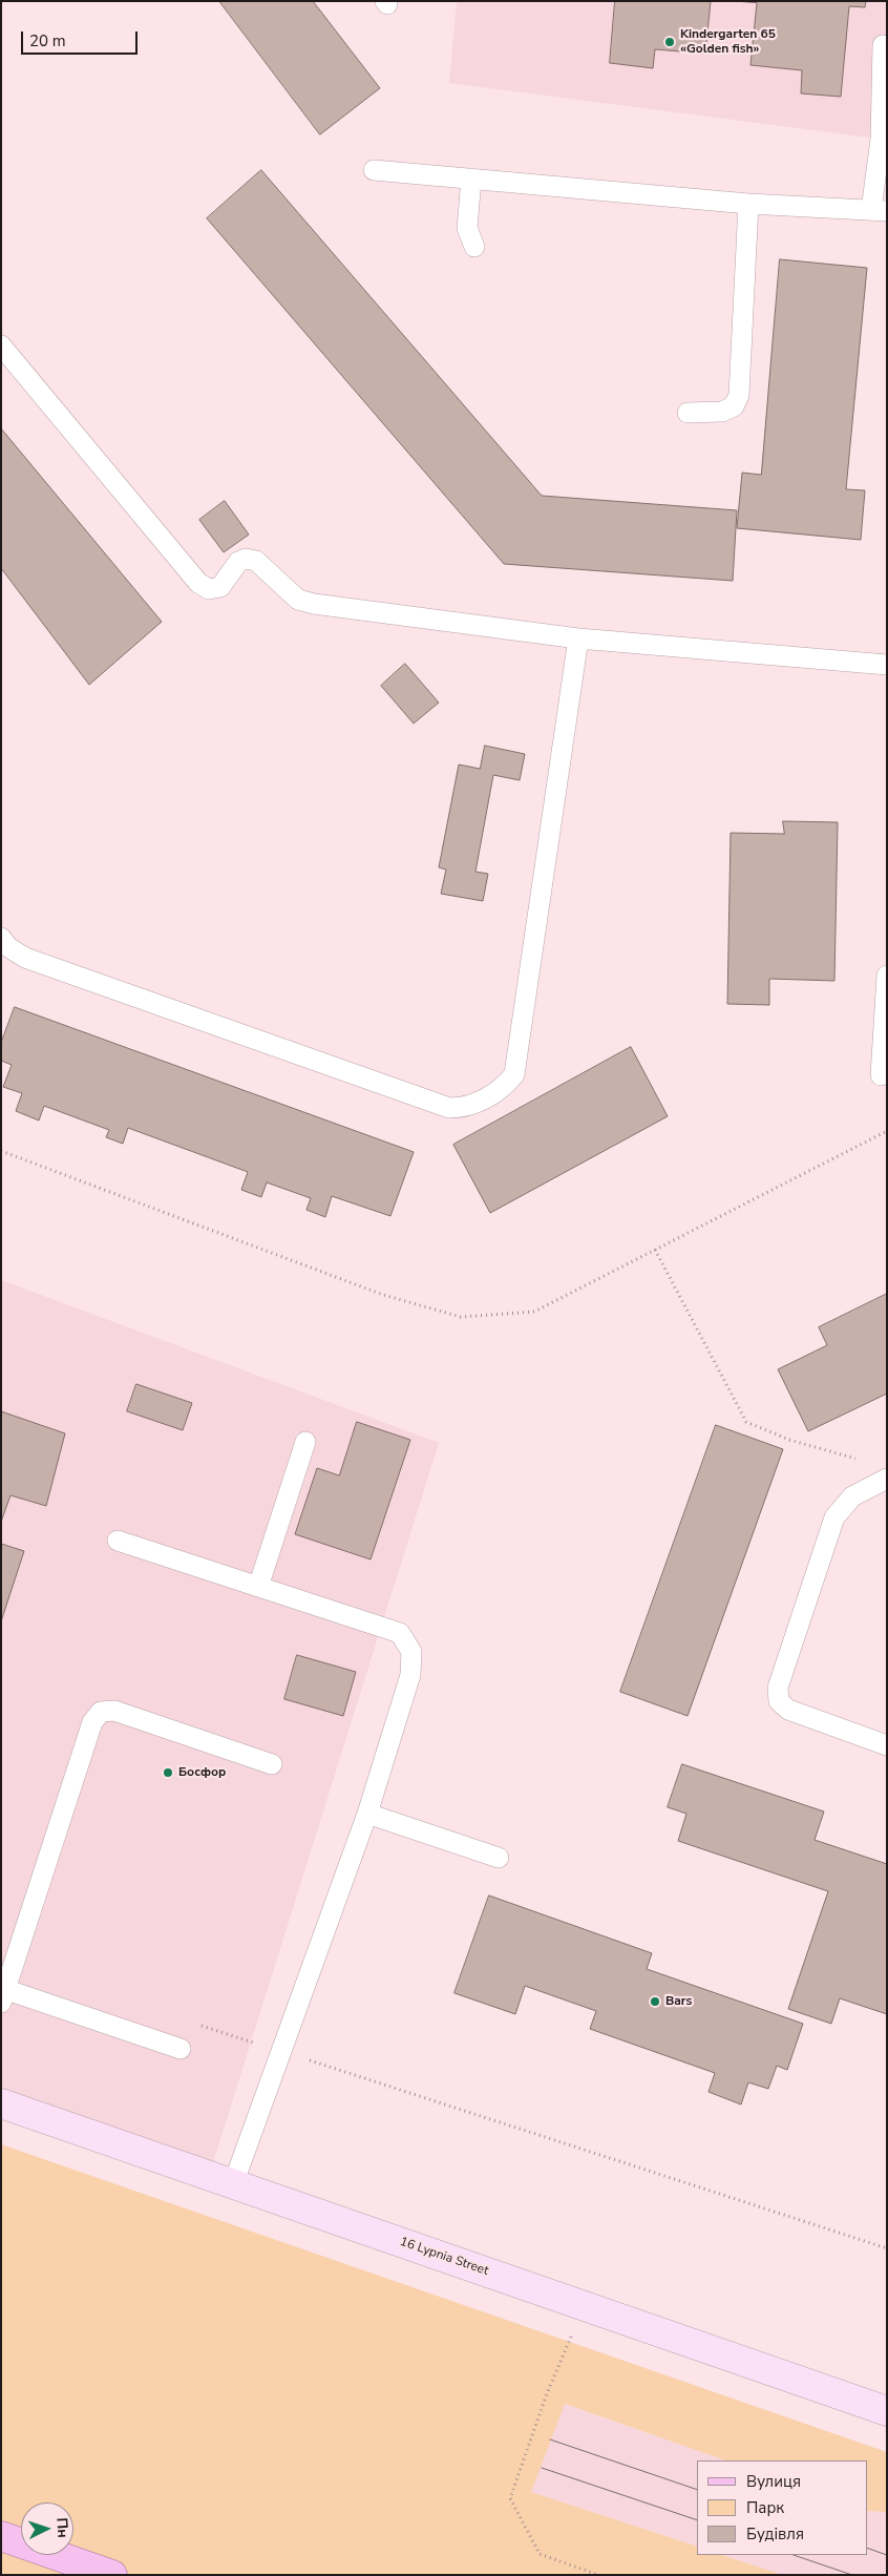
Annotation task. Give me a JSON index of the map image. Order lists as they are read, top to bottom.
{
  "streets": {
    "street": ["16 Lypnia Street"]
  },
  "places": ["Kindergarten 65 «Golden fish»", "Босфор", "Bars"],
  "legend": ["Вулиця", "Парк", "Будівля"],
  "scale_bar": "20 m",
  "north": "right"
}
